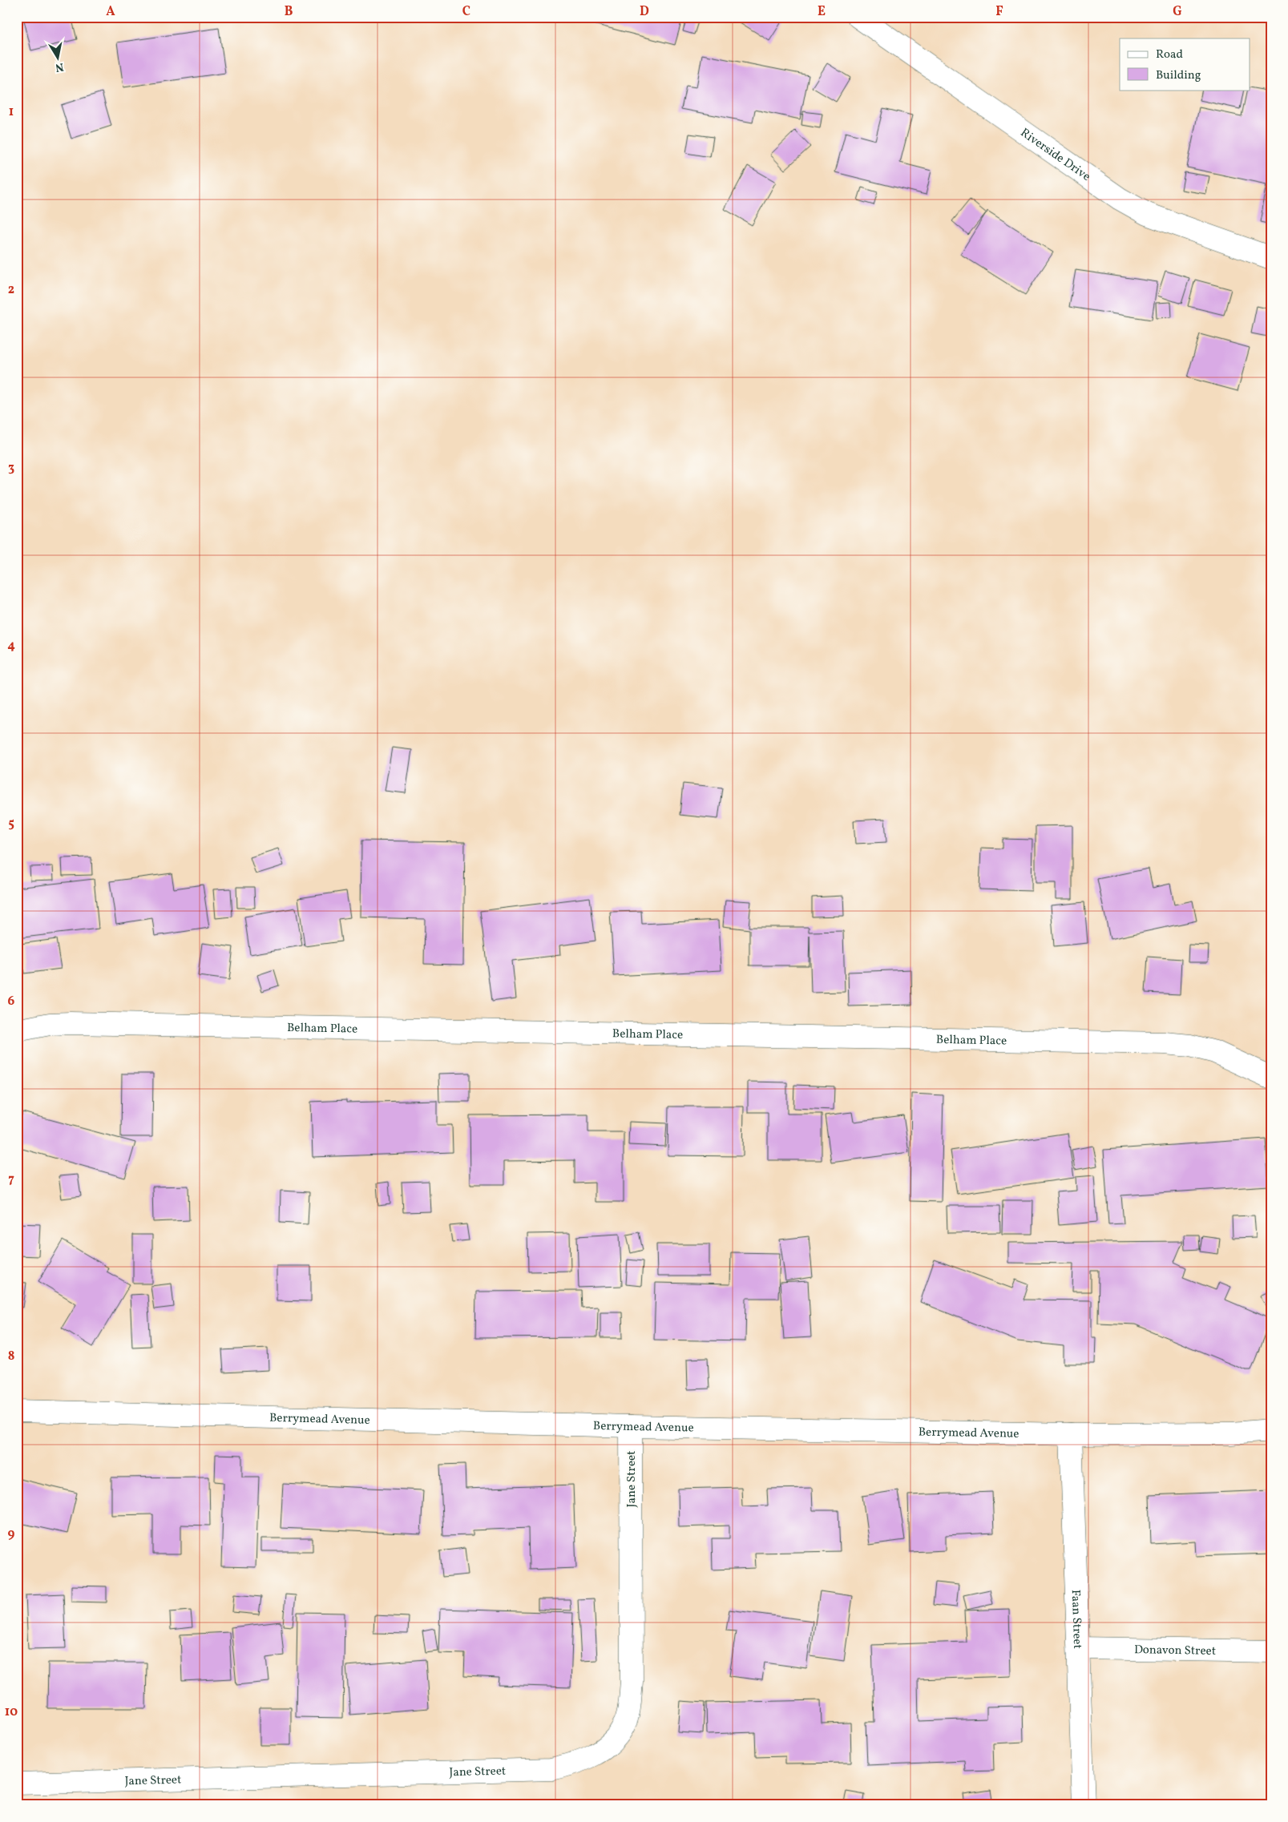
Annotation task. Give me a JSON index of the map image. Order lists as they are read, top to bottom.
{
  "streets": {
    "street": [
      "Riverside Drive",
      "Belham Place",
      "Berrymead Avenue",
      "Jane Street",
      "Faan Street",
      "Donavon Street"
    ]
  },
  "crossings": [
    ["Berrymead Avenue", "Jane Street"],
    ["Berrymead Avenue", "Faan Street"],
    ["Faan Street", "Donavon Street"]
  ],
  "legend": ["Road", "Building"],
  "north": "bottom",
  "grid": {
    "columns": [
      "A",
      "B",
      "C",
      "D",
      "E",
      "F",
      "G"
    ],
    "rows": [
      "1",
      "2",
      "3",
      "4",
      "5",
      "6",
      "7",
      "8",
      "9",
      "10"
    ]
  }
}
